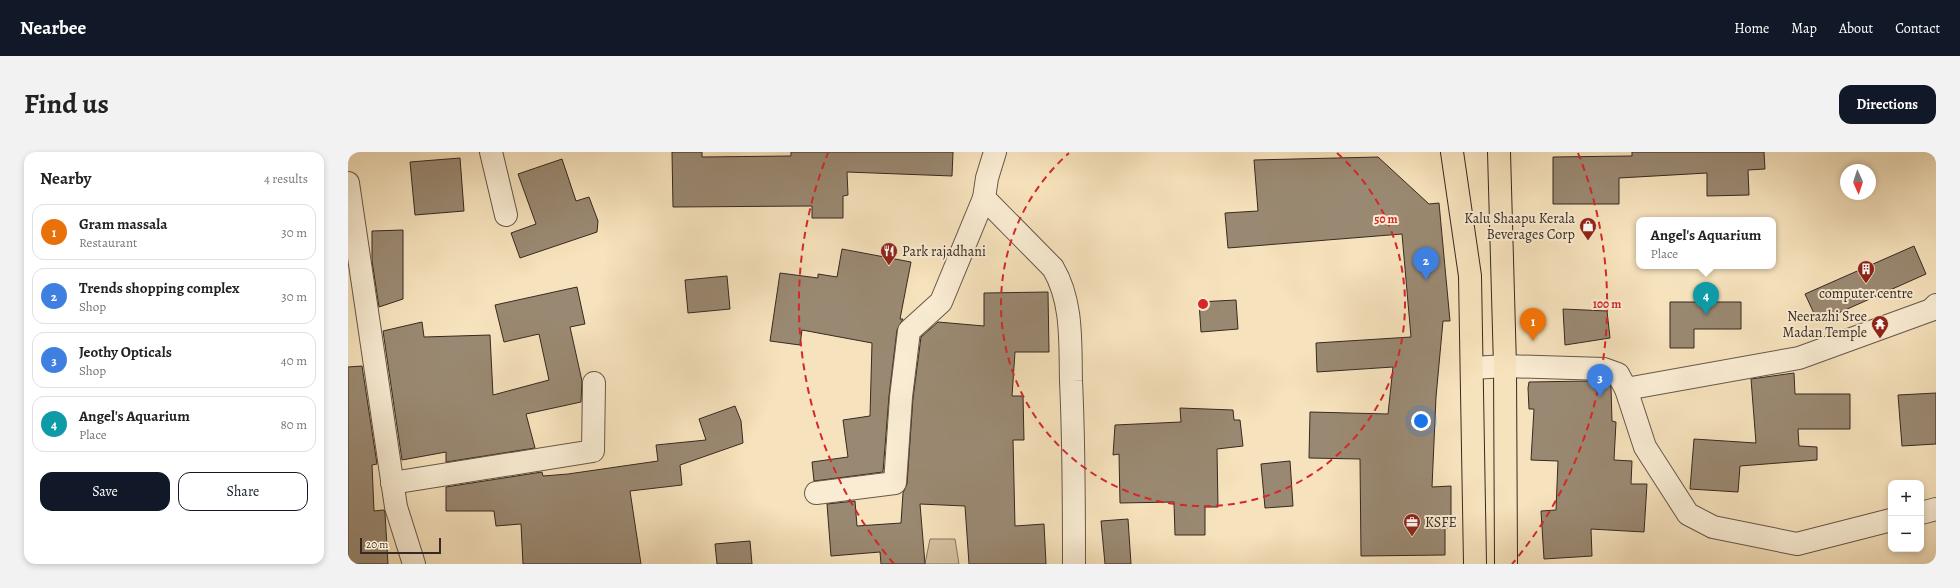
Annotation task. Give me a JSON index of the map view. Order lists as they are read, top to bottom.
{
  "places": {
    "shop": ["Kalu Shaapu Kerala Beverages Corp"],
    "restaurant": ["Park rajadhani"],
    "building": ["computer centre"],
    "temple": ["Neerazhi Sree Madan Temple"],
    "office": ["KSFE"]
  },
  "scale_bar": "20 m",
  "north": "bottom",
  "page": {
    "header": "Nearbee",
    "nav": [
      "Home",
      "Map",
      "About",
      "Contact"
    ],
    "title": "Find us",
    "buttons": [
      "Directions",
      ["Save", "Share"]
    ],
    "heading": ["Nearby", "4 results"],
    "list": [
      {
        "mark": "1",
        "name": "Gram massala",
        "note": "Restaurant",
        "value": "30 m"
      },
      {
        "mark": "2",
        "name": "Trends shopping complex",
        "note": "Shop",
        "value": "30 m"
      },
      {
        "mark": "3",
        "name": "Jeothy Opticals",
        "note": "Shop",
        "value": "40 m"
      },
      {
        "mark": "4",
        "name": "Angel's Aquarium",
        "note": "Place",
        "value": "80 m"
      }
    ],
    "popup": ["Angel's Aquarium", "Place"],
    "pins": [
      "2",
      "4",
      "1",
      "3"
    ],
    "map_buttons": ["+", "−"],
    "scale": "20 m"
  },
  "rings": ["50 m", "100 m"]
}
